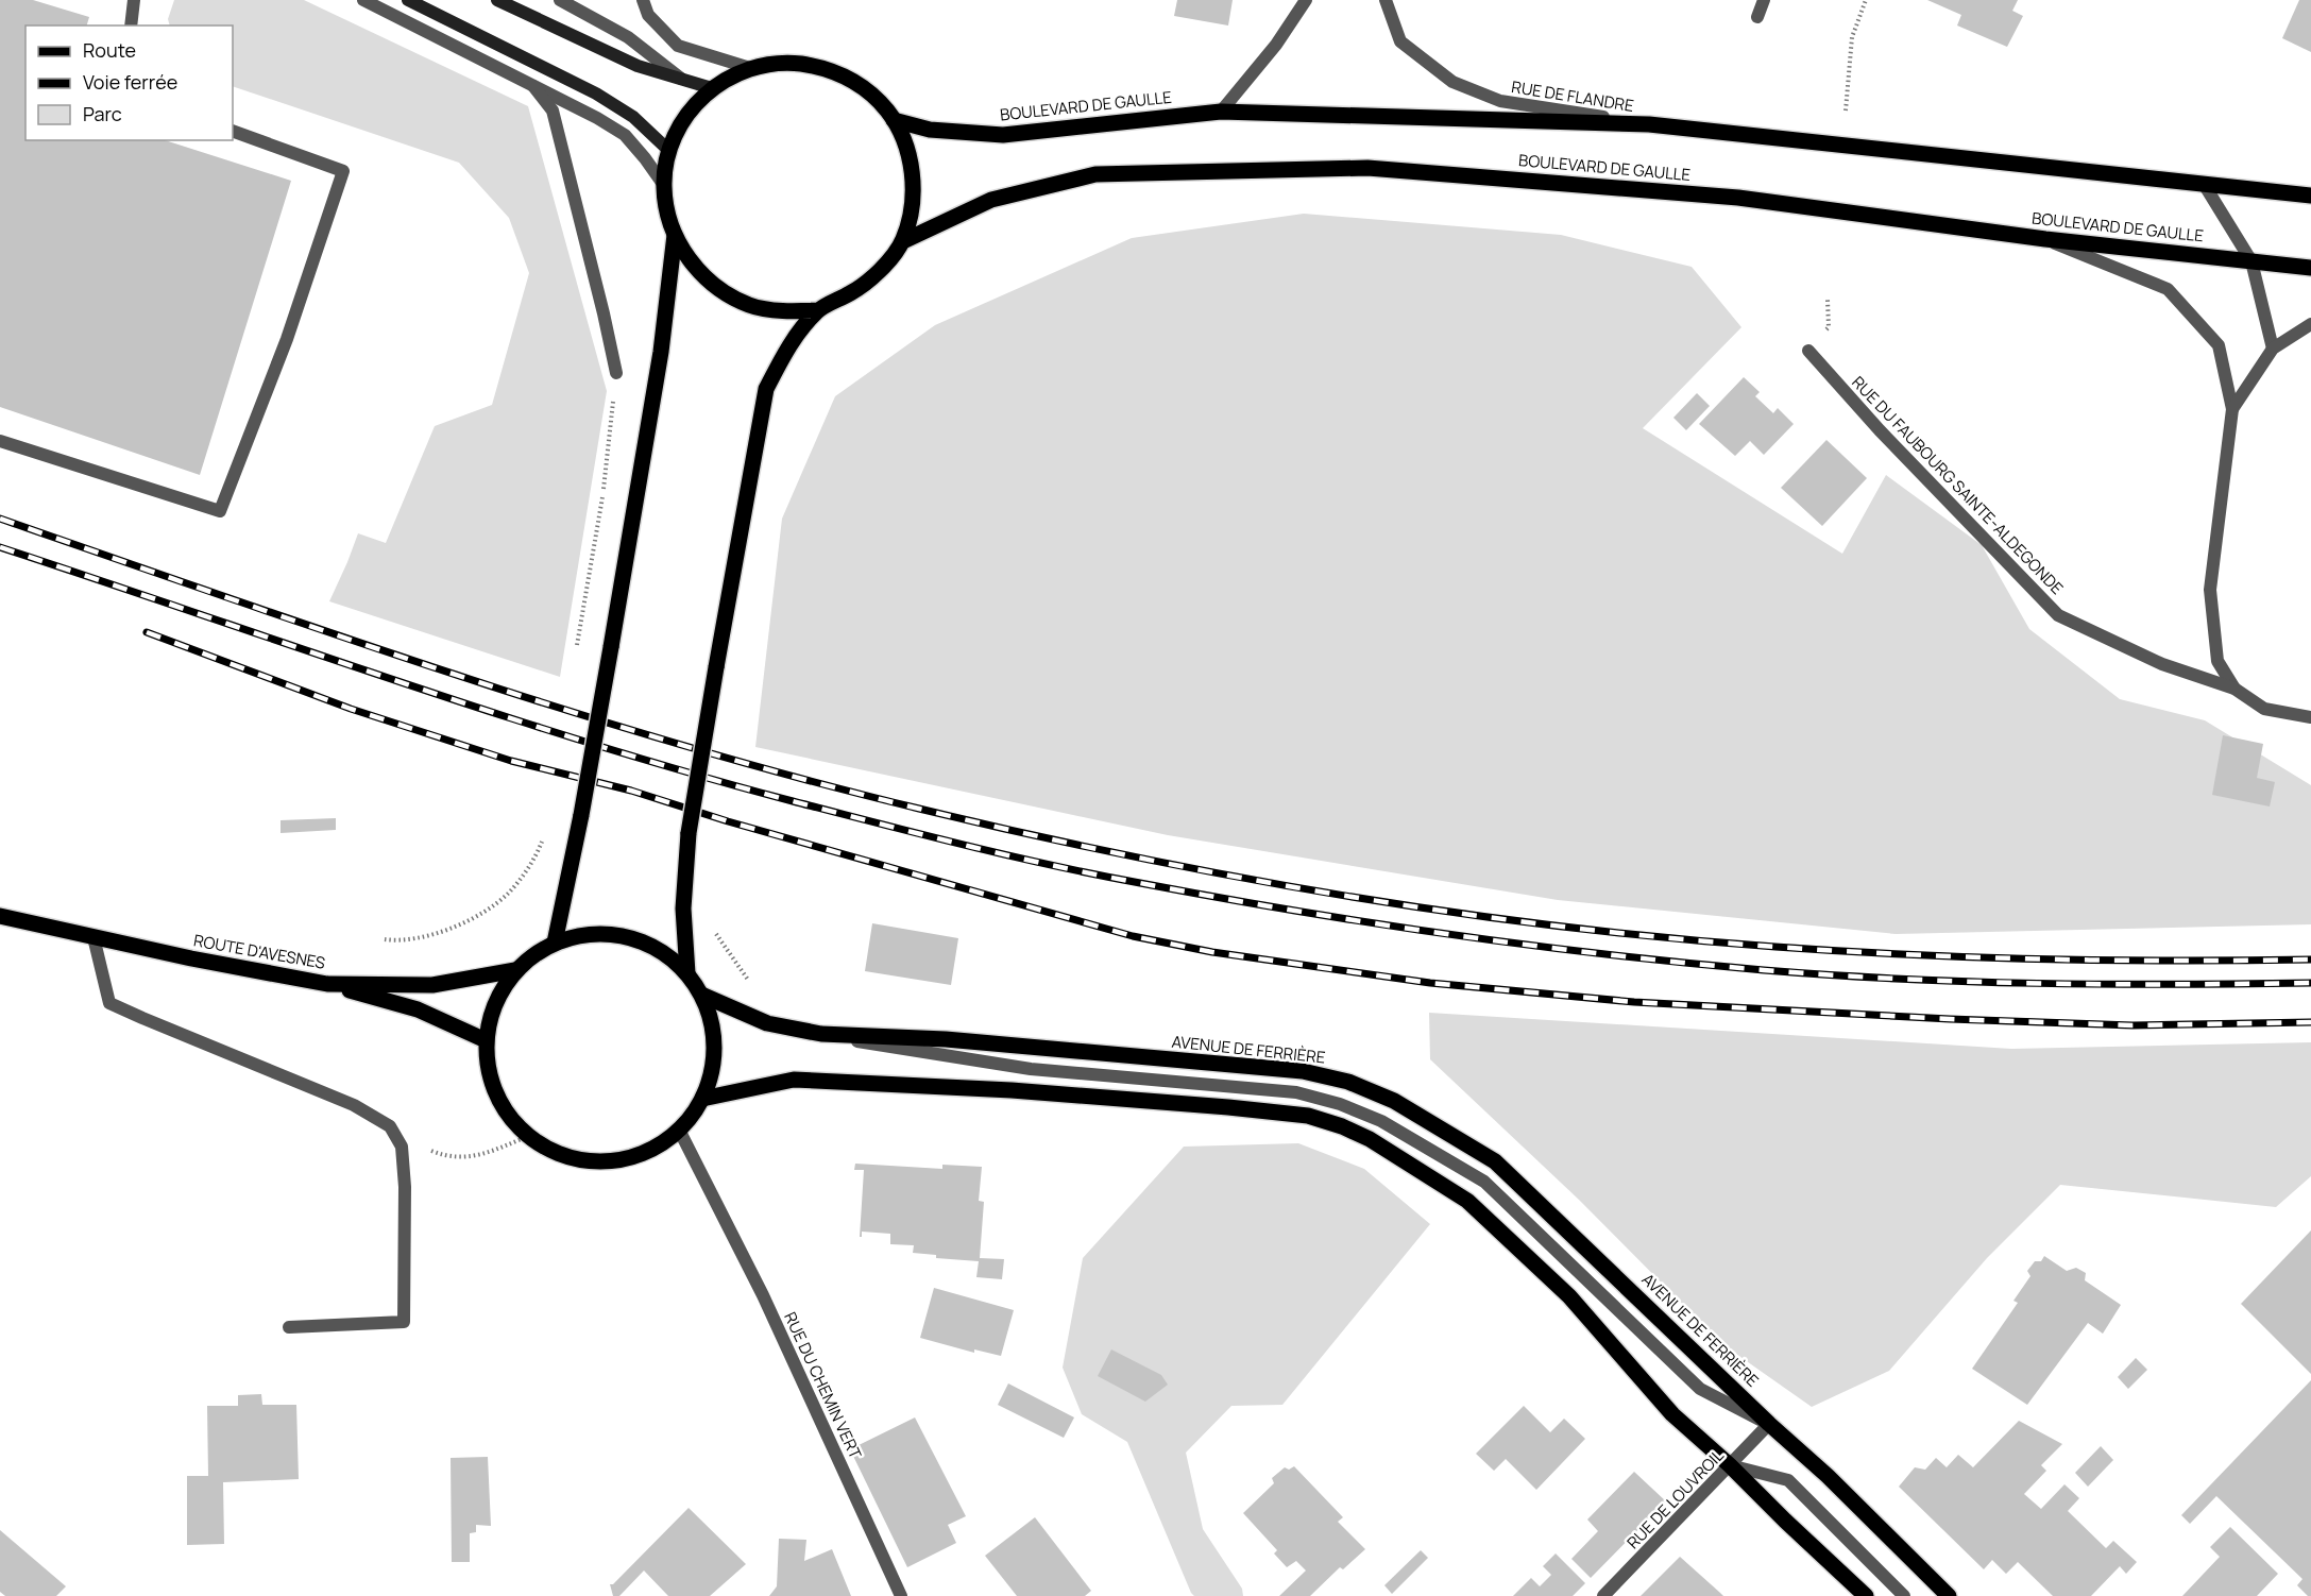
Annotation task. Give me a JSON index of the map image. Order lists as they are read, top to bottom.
{
  "streets": {
    "main road": ["BOULEVARD DE GAULLE", "ROUTE D'AVESNES", "AVENUE DE FERRIÈRE"],
    "street": [
      "RUE DE FLANDRE",
      "RUE DU FAUBOURG SAINTE-ALDEGONDE",
      "RUE DU CHEMIN VERT",
      "RUE DE LOUVROIL"
    ]
  },
  "crossings": [
    ["RUE DE FLANDRE", "BOULEVARD DE GAULLE"],
    ["BOULEVARD DE GAULLE", "RUE DU FAUBOURG SAINTE-ALDEGONDE"],
    ["ROUTE D'AVESNES", "AVENUE DE FERRIÈRE"],
    ["ROUTE D'AVESNES", "RUE DU CHEMIN VERT"],
    ["AVENUE DE FERRIÈRE", "RUE DU CHEMIN VERT"],
    ["AVENUE DE FERRIÈRE", "RUE DE LOUVROIL"]
  ],
  "legend": ["Route", "Voie ferrée", "Parc"]
}
